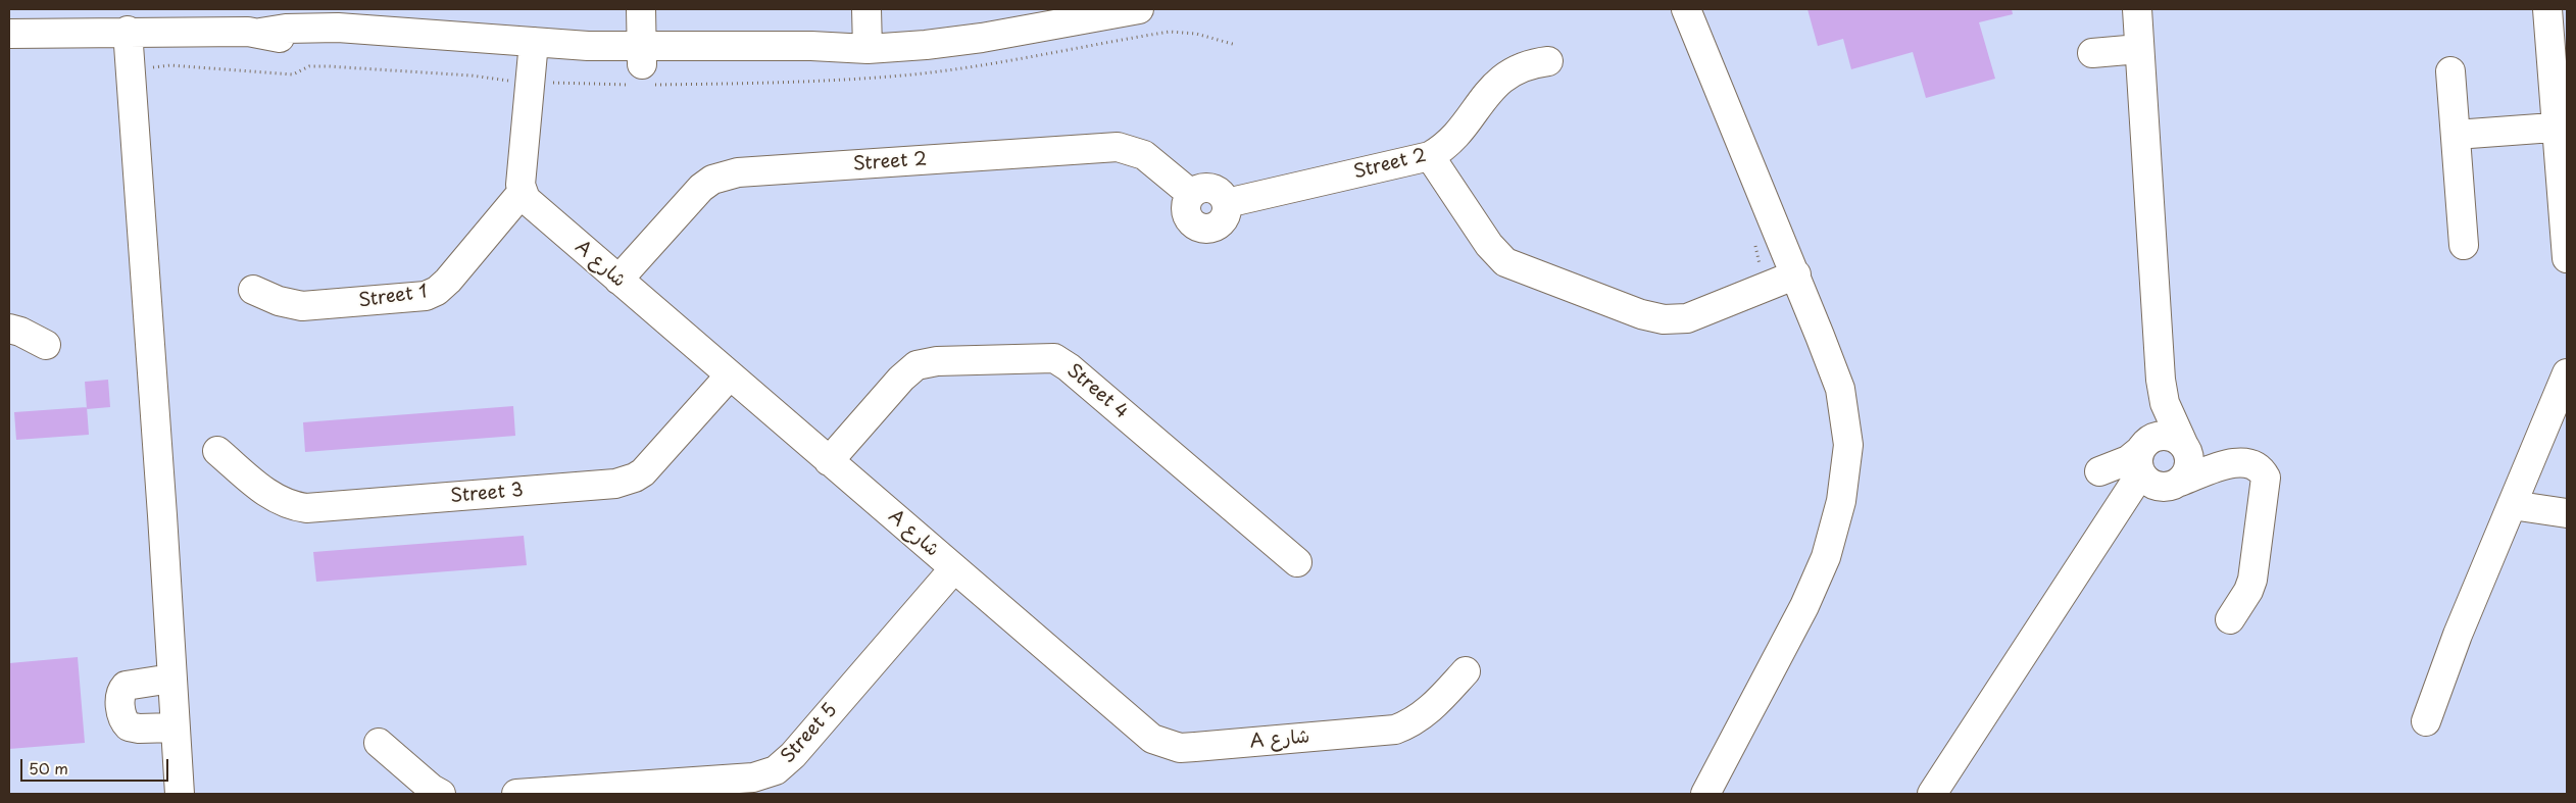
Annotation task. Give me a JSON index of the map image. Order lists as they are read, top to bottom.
{
  "streets": {
    "lane": [
      "Street 2",
      "A شارع",
      "Street 1",
      "Street 4",
      "Street 3",
      "Street 5"
    ]
  },
  "crossings": [
    ["Street 2", "A شارع"],
    ["A شارع", "Street 1"],
    ["A شارع", "Street 4"],
    ["A شارع", "Street 3"],
    ["A شارع", "Street 5"]
  ],
  "scale_bar": "50 m"
}
